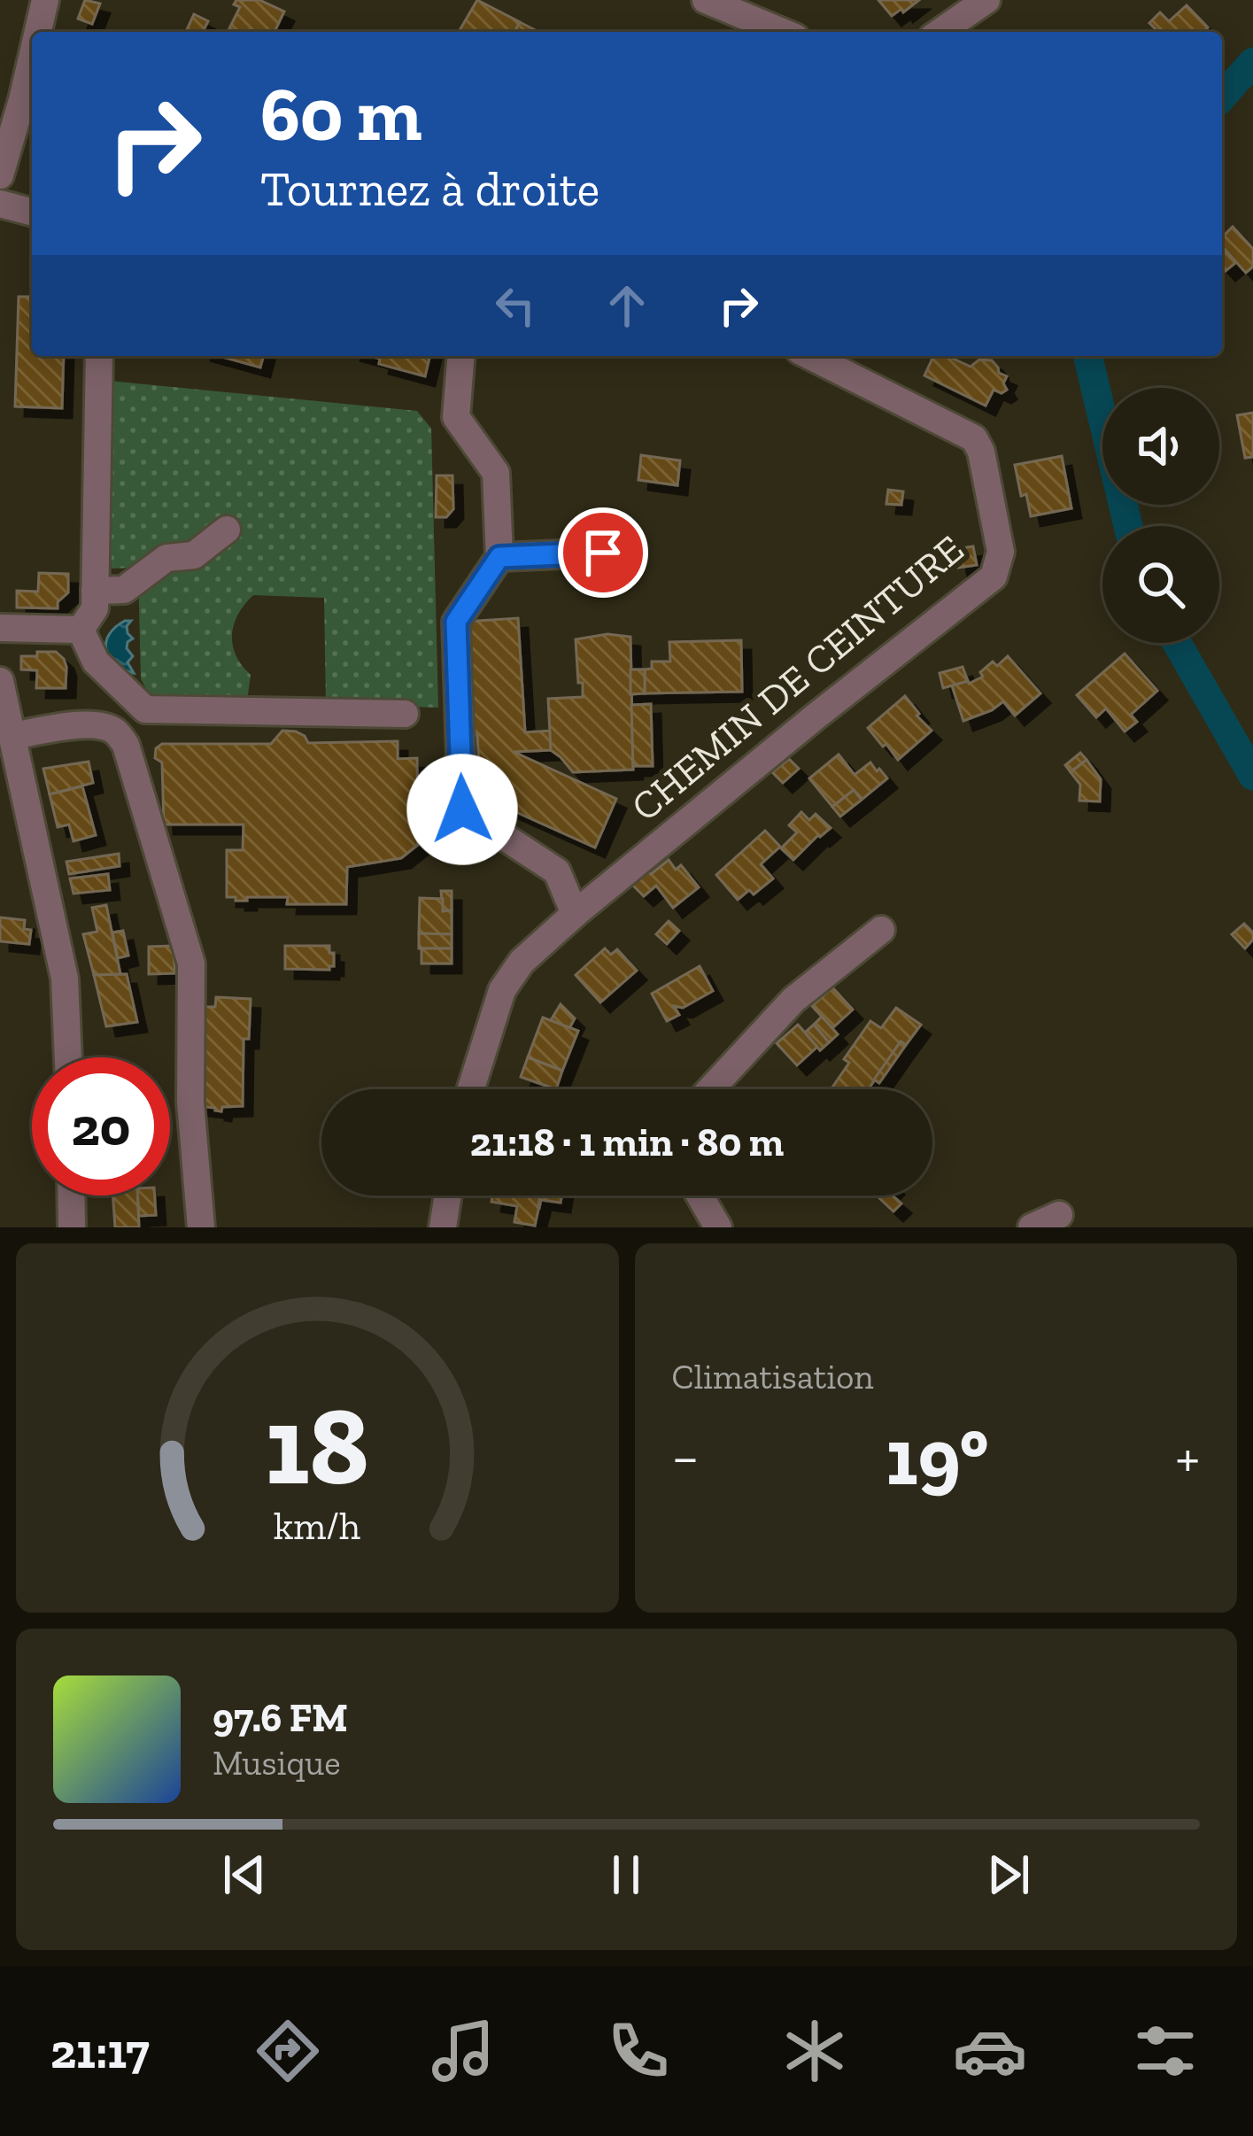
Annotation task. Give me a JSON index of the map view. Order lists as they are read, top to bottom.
{
  "streets": {
    "street": ["CHEMIN DE CEINTURE"]
  },
  "page": {
    "turn": ["60 m", "Tournez à droite"],
    "limit": "20",
    "trip": "21:18 · 1 min · 80 m",
    "tile": "Climatisation",
    "heat": ["−", "19°", "+"],
    "song": ["97.6 FM", "Musique"],
    "tabs": "21:17",
    "gauge": ["18", "km/h"]
  }
}
